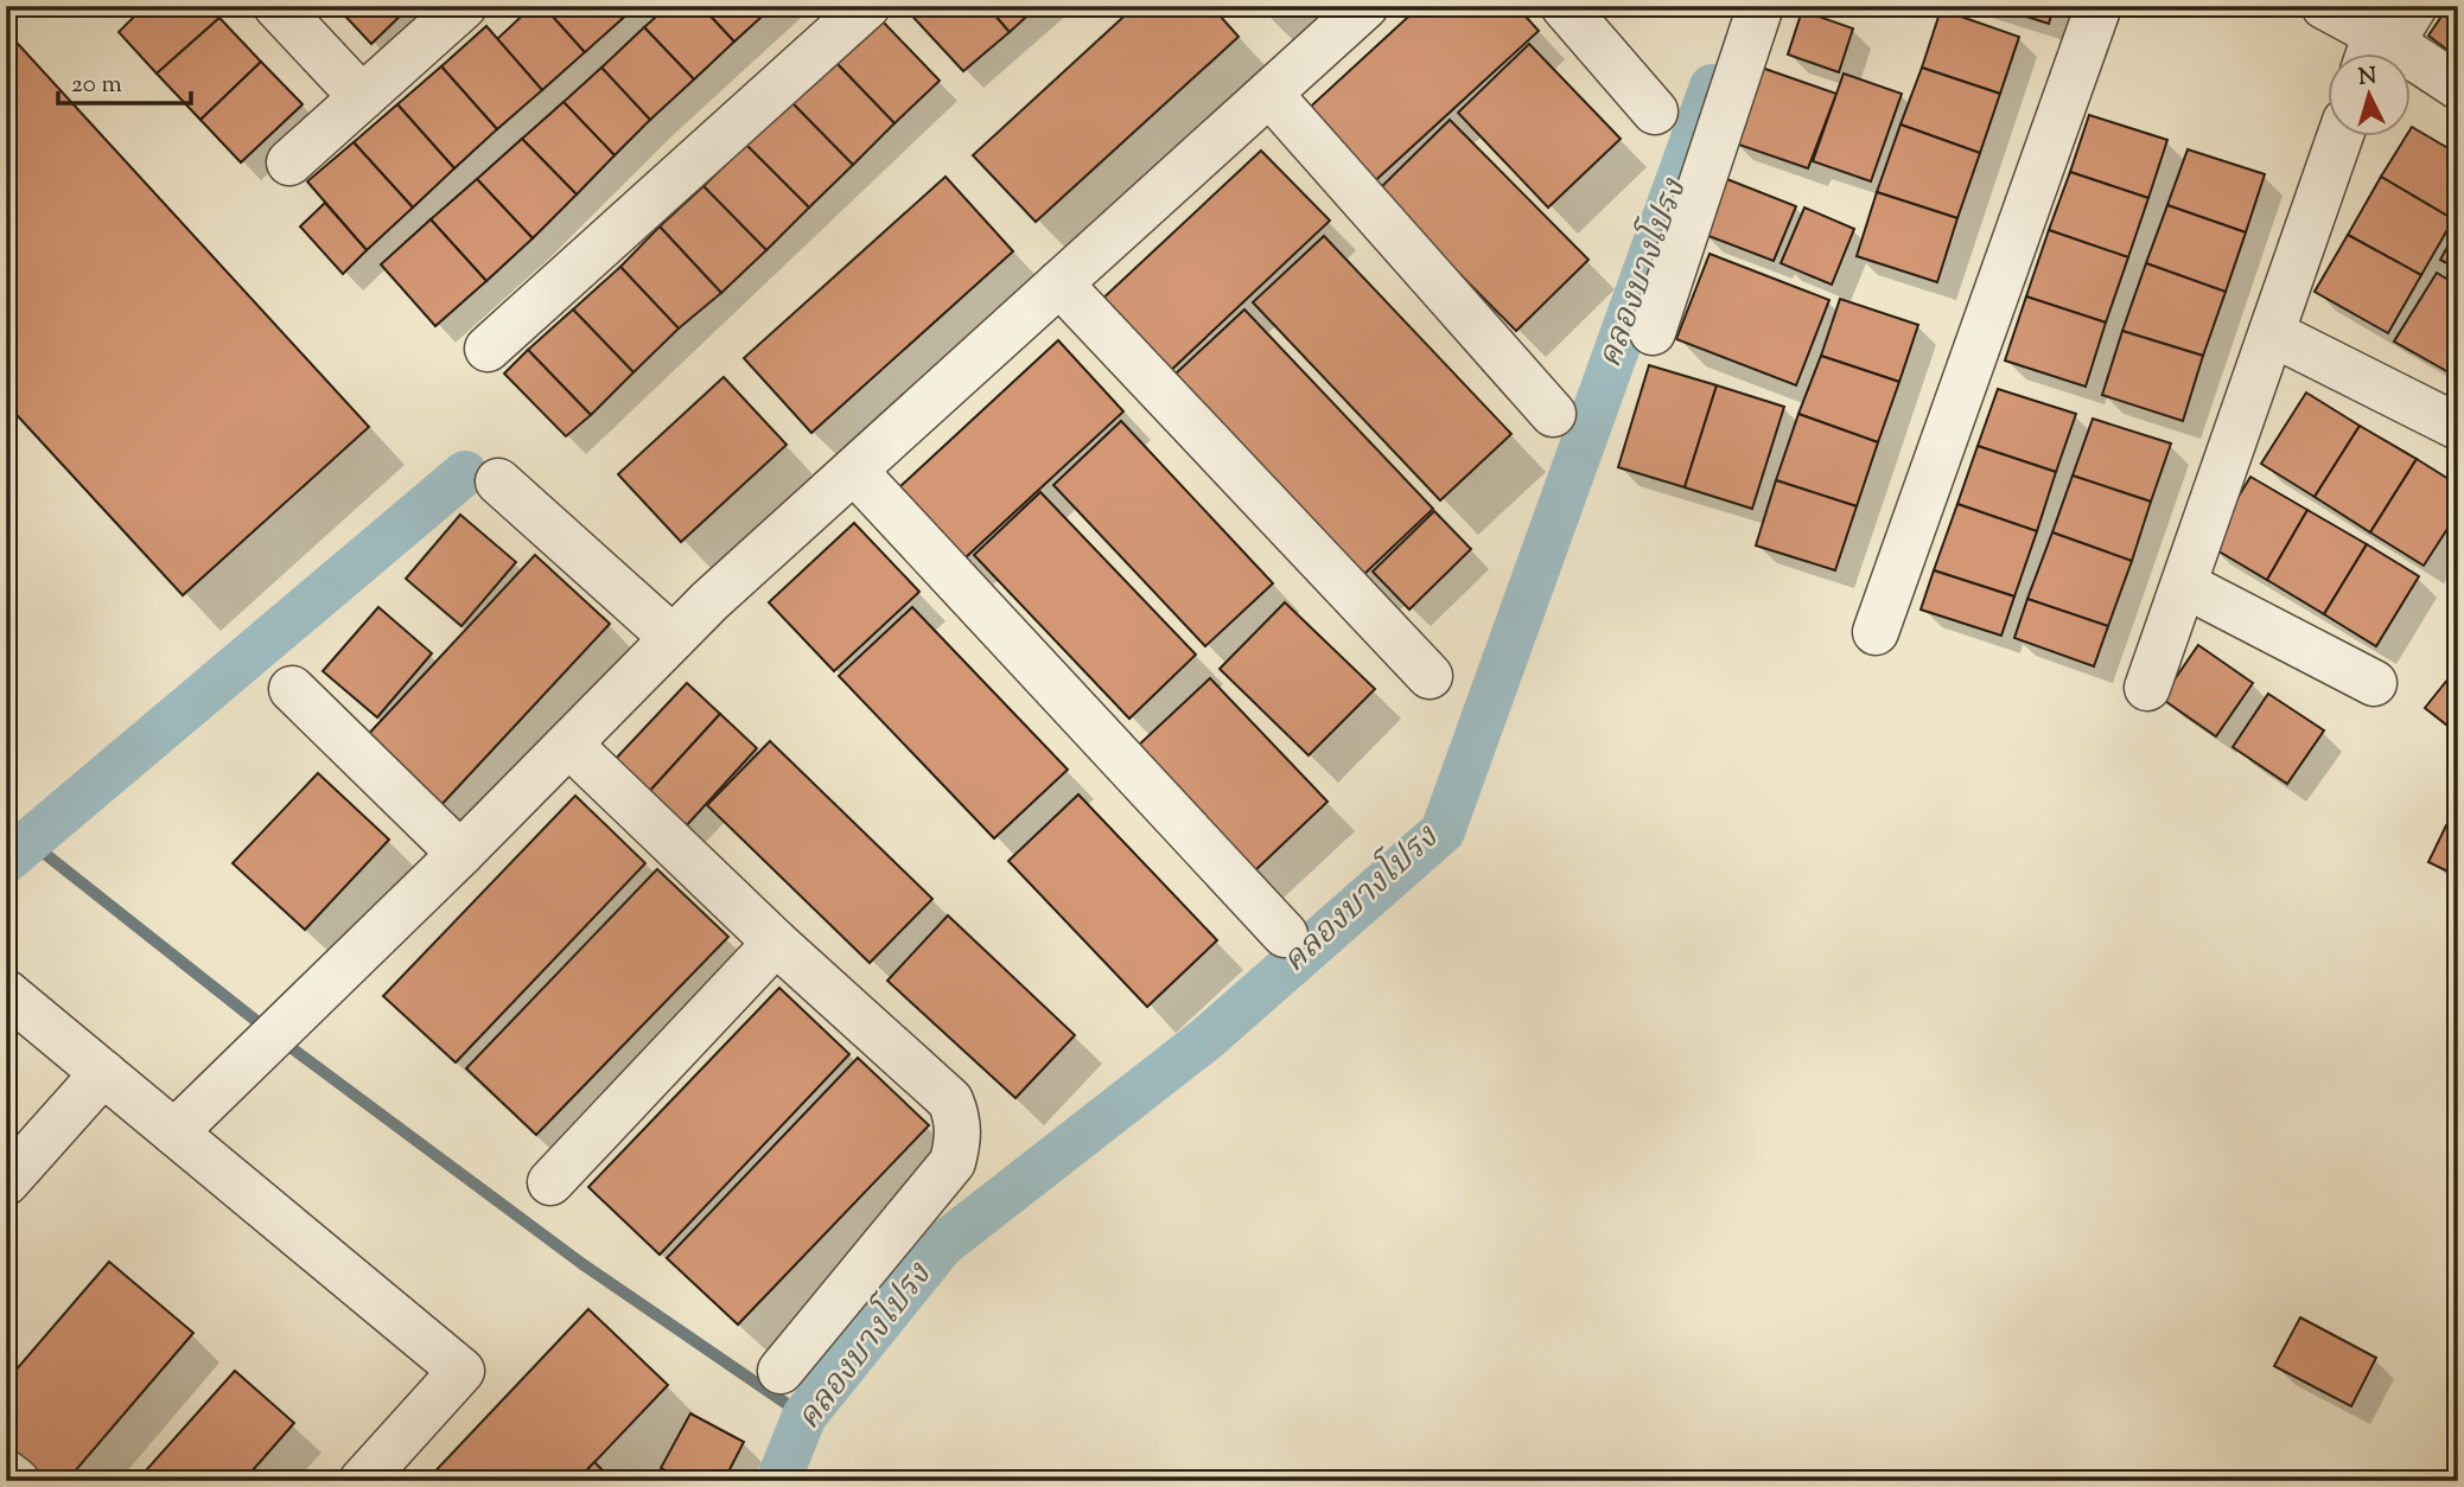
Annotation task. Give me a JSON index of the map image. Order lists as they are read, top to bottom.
{
  "water": ["คลองบางโปรง"],
  "scale_bar": "20 m",
  "north": "top"
}
